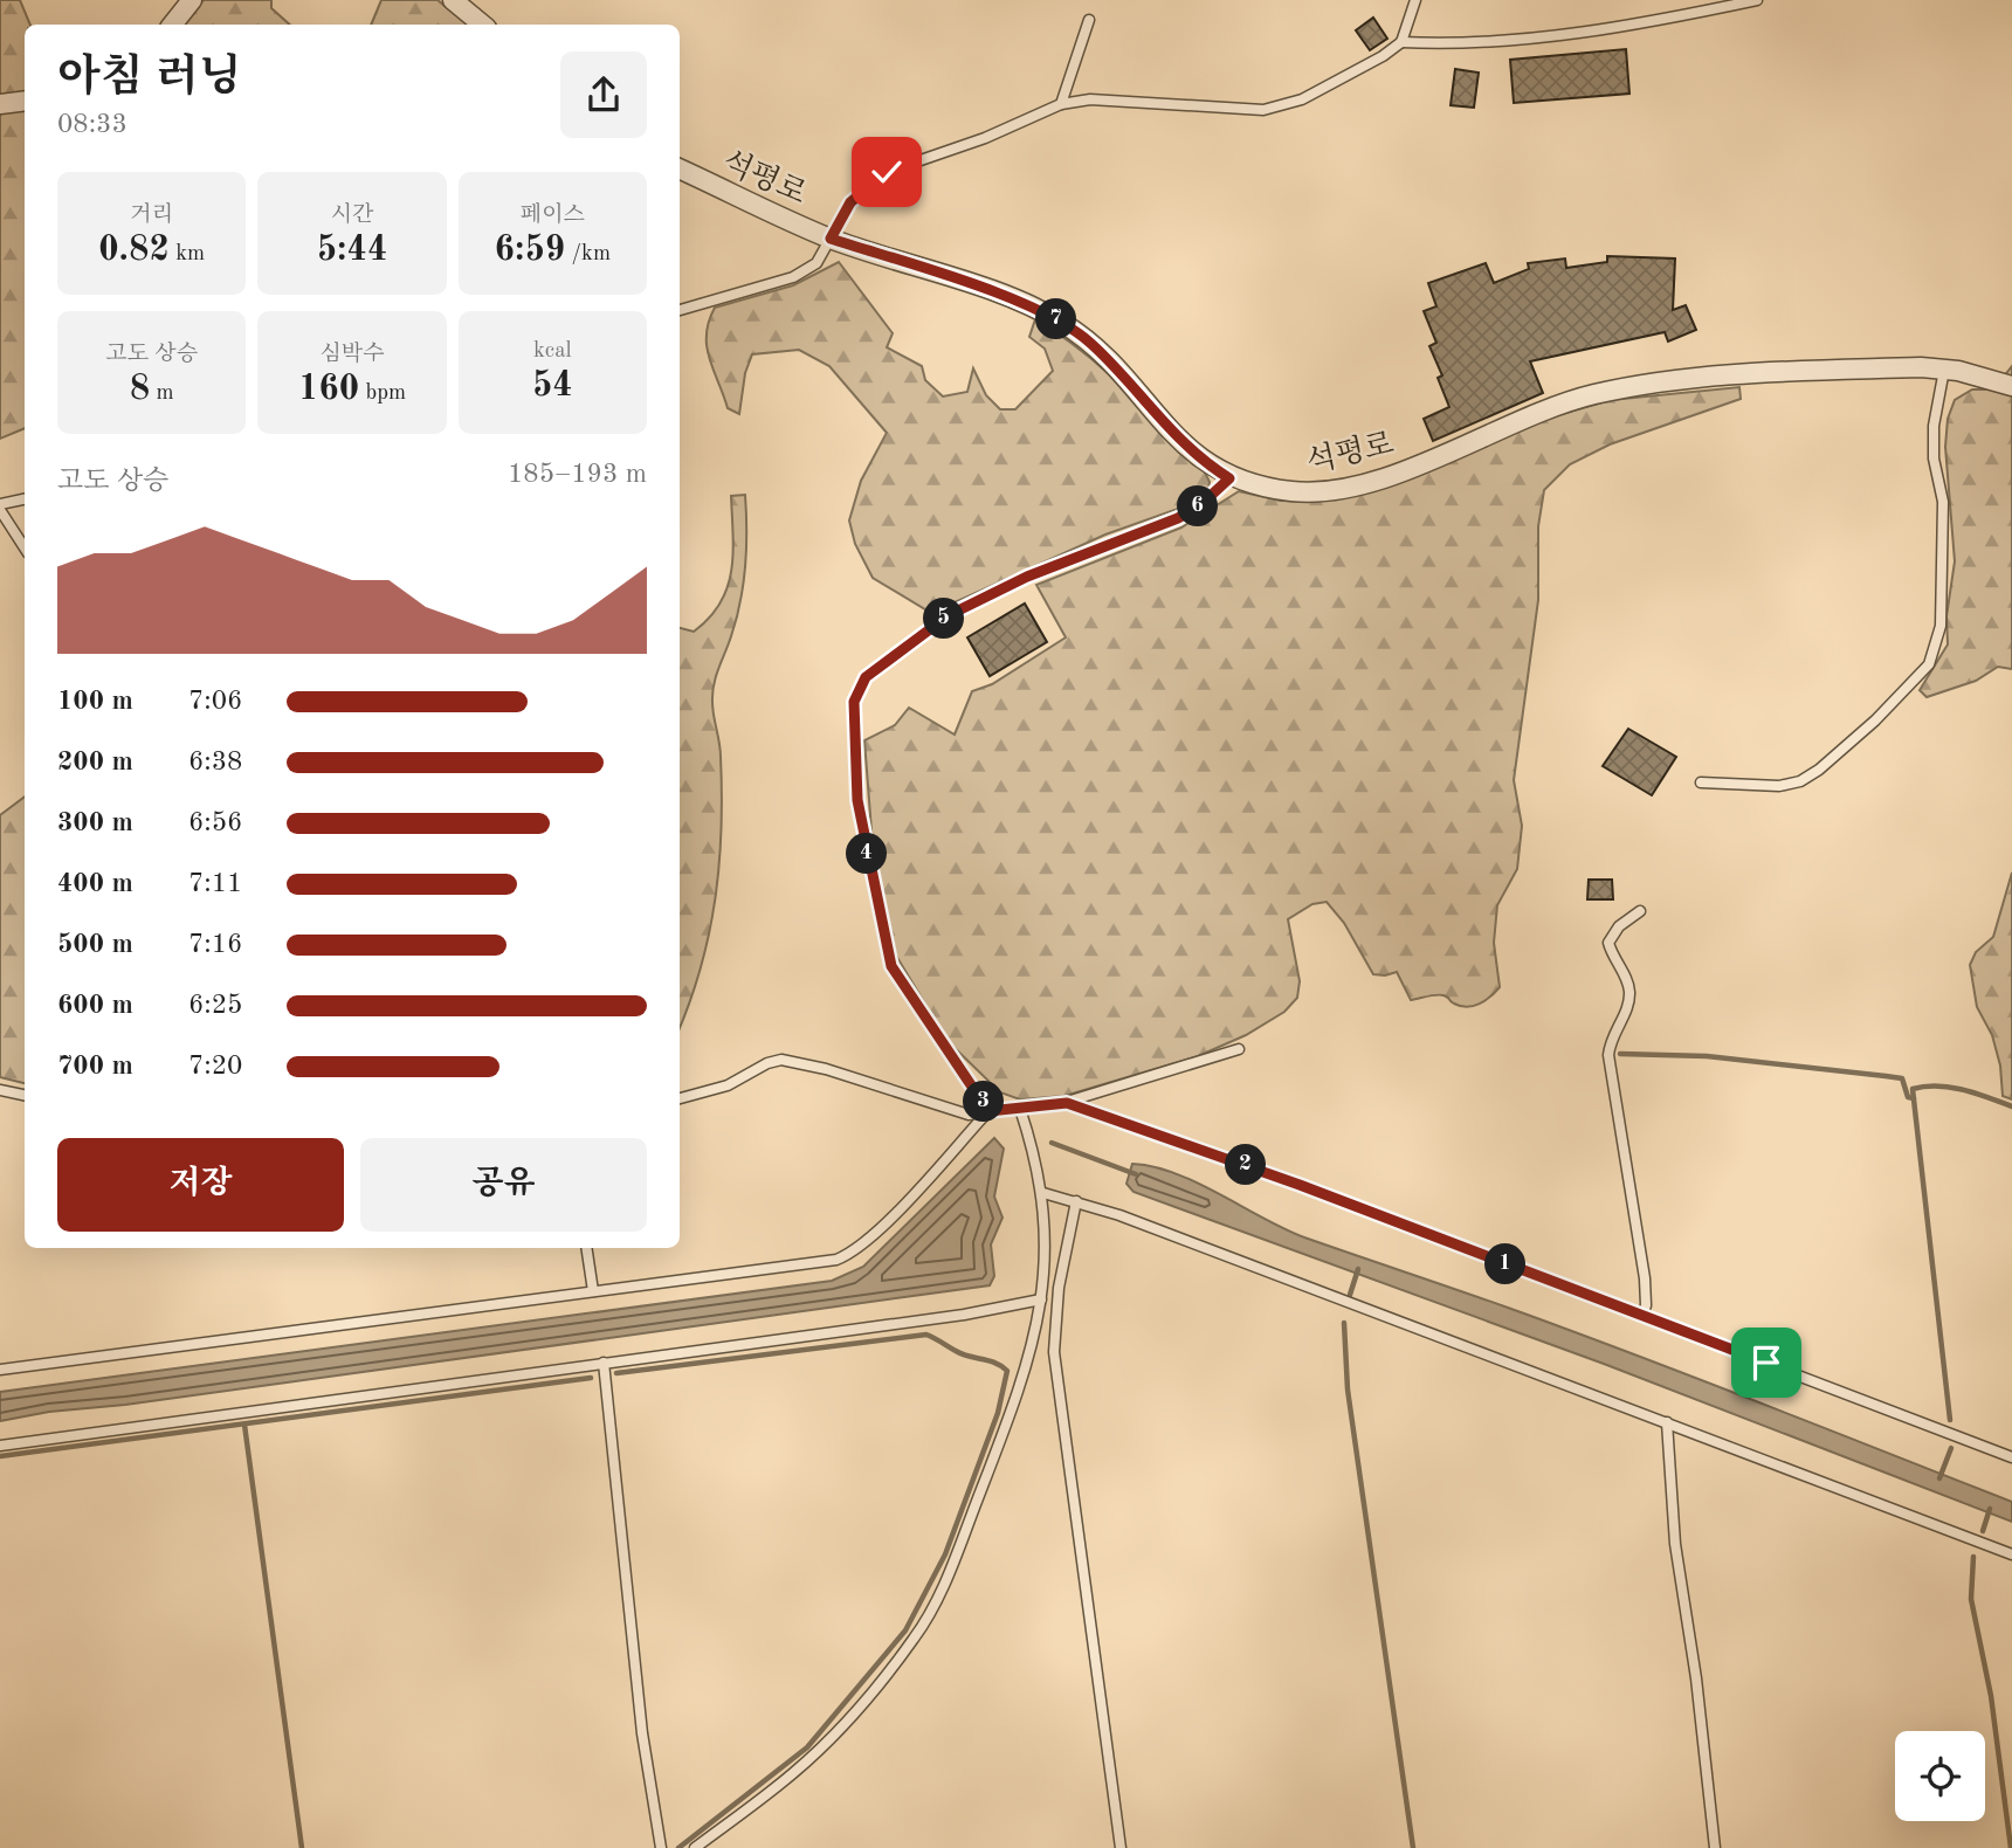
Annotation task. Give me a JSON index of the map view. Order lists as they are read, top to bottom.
{
  "streets": {
    "street": ["석평로"]
  },
  "page": {
    "heading": ["아침 러닝", "08:33"],
    "stats": [
      ["거리", "0.82 km"],
      ["시간", "5:44"],
      ["페이스", "6:59 /km"],
      ["고도 상승", "8 m"],
      ["심박수", "160 bpm"],
      ["kcal", "54"]
    ],
    "pins": [
      "7",
      "6",
      "5",
      "4",
      "3",
      "2",
      "1"
    ],
    "chart": ["고도 상승", "185–193 m"],
    "list": [
      {
        "name": "100 m",
        "note": "7:06"
      },
      {
        "name": "200 m",
        "note": "6:38"
      },
      {
        "name": "300 m",
        "note": "6:56"
      },
      {
        "name": "400 m",
        "note": "7:11"
      },
      {
        "name": "500 m",
        "note": "7:16"
      },
      {
        "name": "600 m",
        "note": "6:25"
      },
      {
        "name": "700 m",
        "note": "7:20"
      }
    ],
    "buttons": ["저장", "공유"]
  }
}
